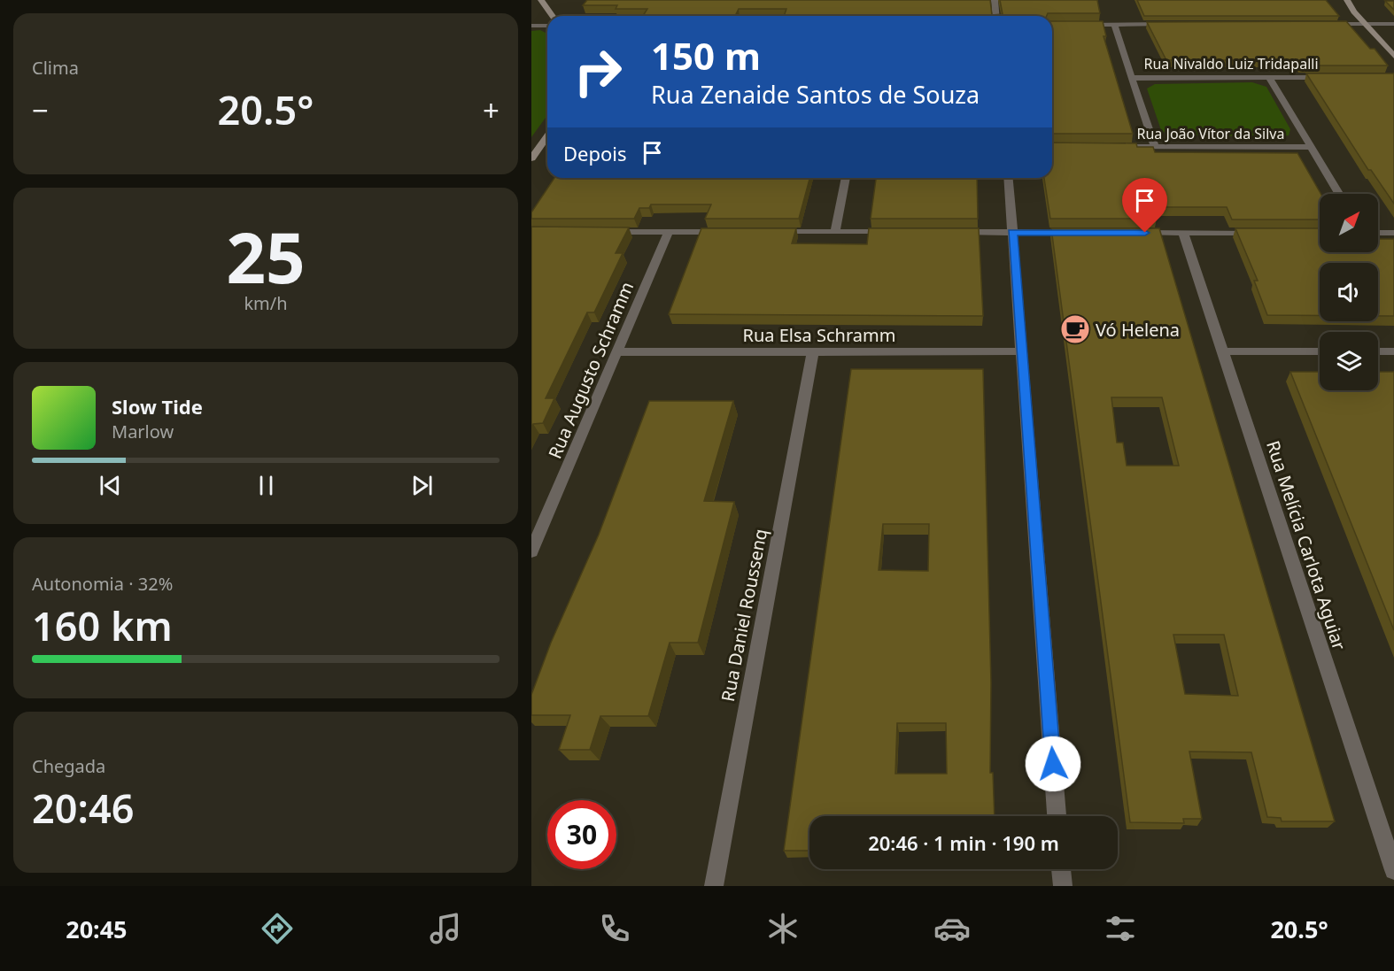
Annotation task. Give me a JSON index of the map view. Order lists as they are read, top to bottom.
{
  "streets": {
    "street": [
      "Rua Nivaldo Luiz Tridapalli",
      "Rua João Vítor da Silva",
      "Rua Elsa Schramm",
      "Rua Augusto Schramm",
      "Rua Melícia Carlota Aguiar",
      "Rua Daniel Roussenq"
    ]
  },
  "crossings": [
    ["Rua Elsa Schramm", "Rua Augusto Schramm"],
    ["Rua Elsa Schramm", "Rua Daniel Roussenq"]
  ],
  "places": {
    "cafe": ["Vó Helena"]
  },
  "north": "top right",
  "page": {
    "tile": [
      "Clima",
      ["25", "km/h"],
      ["Autonomia · 32%", "160 km"],
      ["Chegada", "20:46"]
    ],
    "turn": ["150 m", "Rua Zenaide Santos de Souza"],
    "heat": ["−", "20.5°", "+"],
    "then": "Depois",
    "song": ["Slow Tide", "Marlow"],
    "limit": "30",
    "trip": "20:46 · 1 min · 190 m",
    "tabs": ["20:45", "20.5°"]
  }
}
